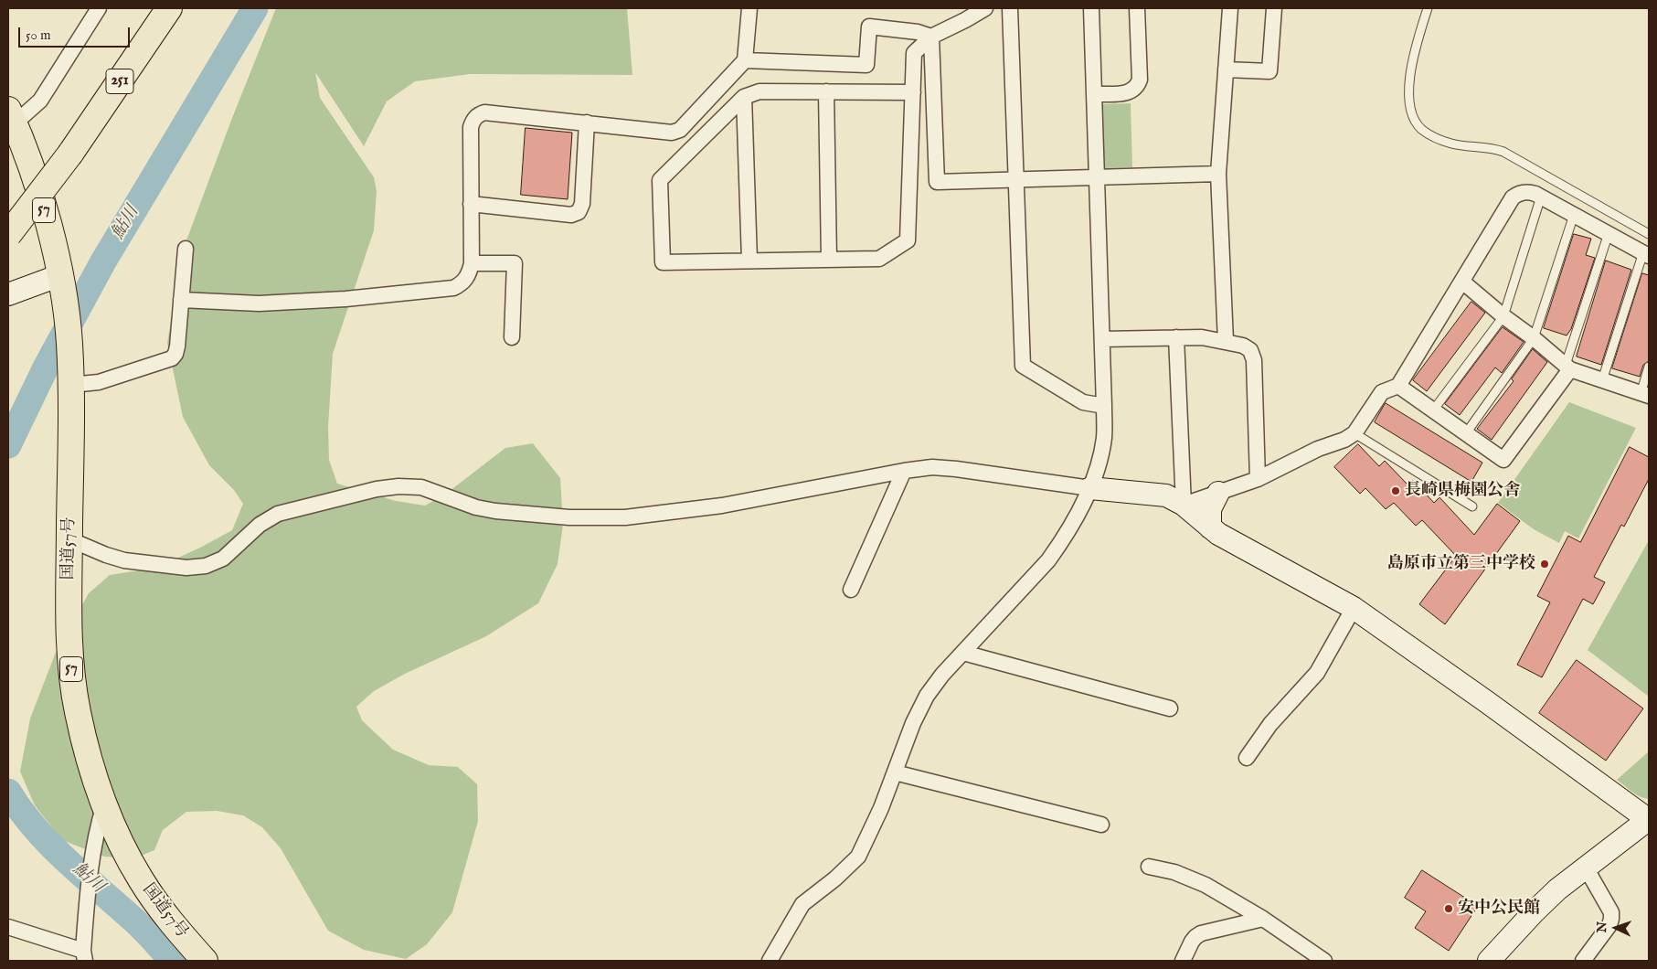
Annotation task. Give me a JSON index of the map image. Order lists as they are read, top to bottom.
{
  "streets": {
    "highway": ["251", "57", "国道57号"]
  },
  "water": ["鮎川"],
  "places": ["長崎県梅園公舎", "島原市立第三中学校", "安中公民館"],
  "scale_bar": "50 m",
  "north": "left"
}
